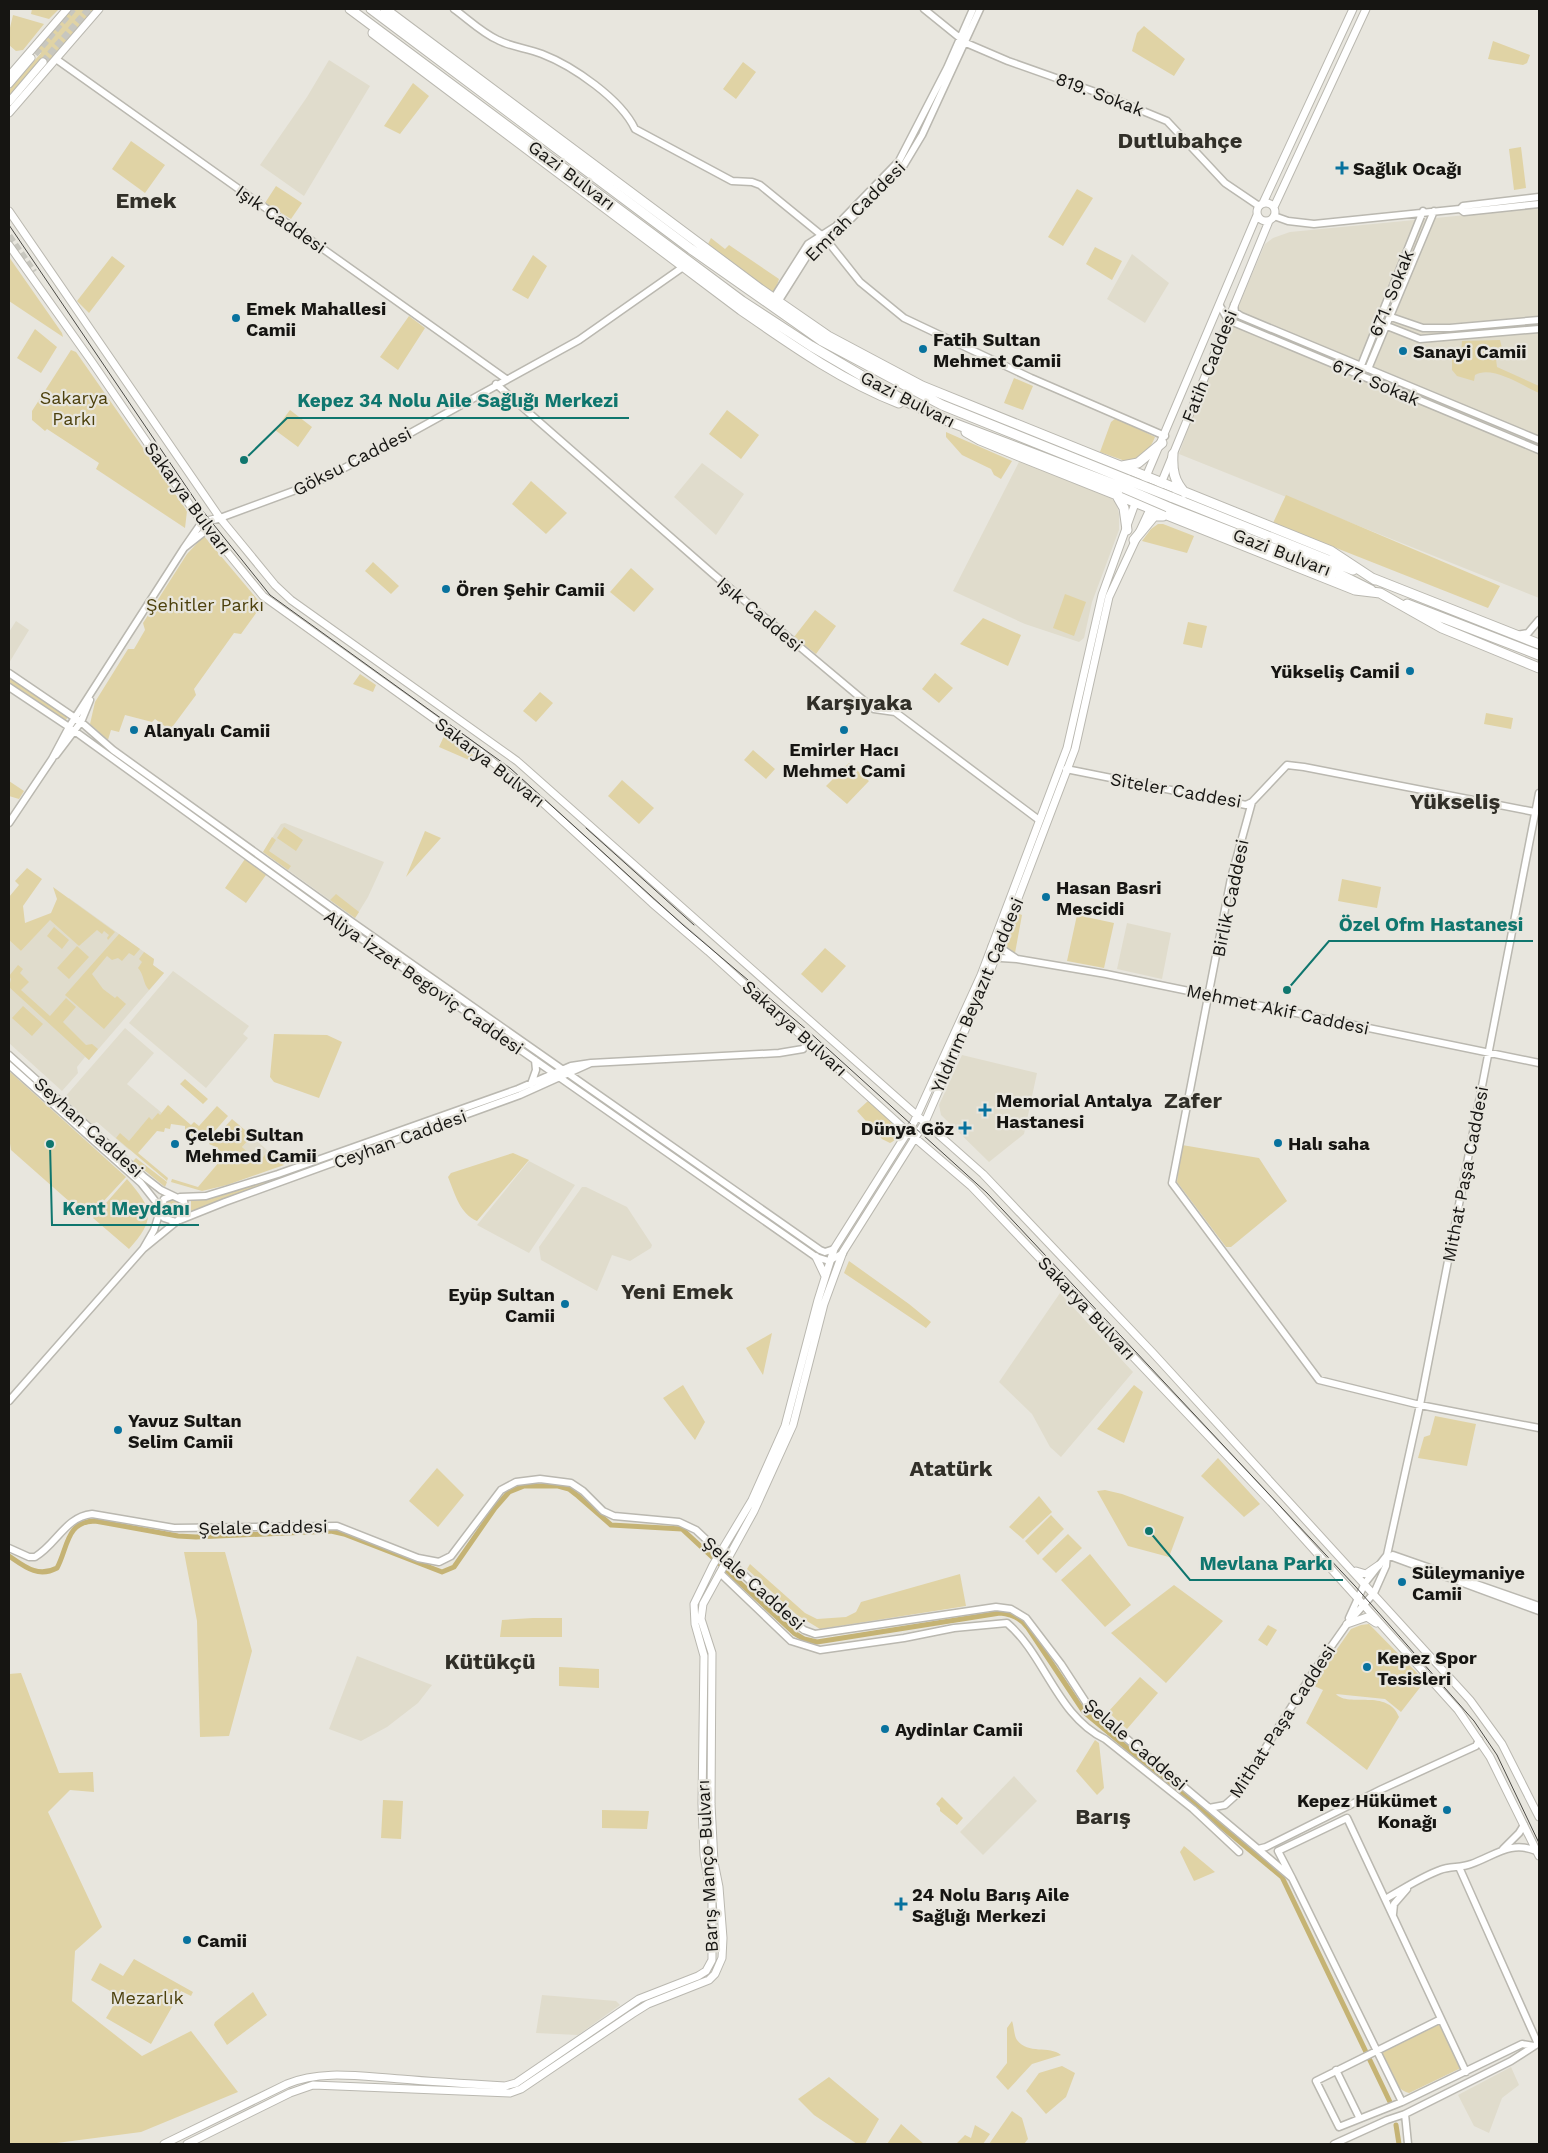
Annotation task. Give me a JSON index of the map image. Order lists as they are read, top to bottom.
{
  "streets": {
    "highway": ["Gazi Bulvarı"],
    "main road": [
      "Fatih Caddesi",
      "Sakarya Bulvarı",
      "Yıldırım Beyazıt Caddesi",
      "Barış Manço Bulvarı"
    ],
    "street": [
      "819. Sokak",
      "Emrah Caddesi",
      "Işık Caddesi",
      "671. Sokak",
      "677. Sokak",
      "Göksu Caddesi",
      "Siteler Caddesi",
      "Birlik Caddesi",
      "Aliya İzzet Begoviç Caddesi",
      "Mehmet Akif Caddesi",
      "Seyhan Caddesi",
      "Ceyhan Caddesi",
      "Mithat Paşa Caddesi",
      "Şelale Caddesi"
    ]
  },
  "crossings": [
    ["819. Sokak", "Emrah Caddesi"],
    ["819. Sokak", "Fatih Caddesi"],
    ["Işık Caddesi", "Göksu Caddesi"],
    ["Işık Caddesi", "Yıldırım Beyazıt Caddesi"],
    ["671. Sokak", "677. Sokak"],
    ["Fatih Caddesi", "677. Sokak"],
    ["Fatih Caddesi", "Yıldırım Beyazıt Caddesi"],
    ["Göksu Caddesi", "Sakarya Bulvarı"],
    ["Sakarya Bulvarı", "Yıldırım Beyazıt Caddesi"],
    ["Sakarya Bulvarı", "Ceyhan Caddesi"],
    ["Sakarya Bulvarı", "Mithat Paşa Caddesi"],
    ["Siteler Caddesi", "Birlik Caddesi"],
    ["Siteler Caddesi", "Yıldırım Beyazıt Caddesi"],
    ["Siteler Caddesi", "Mithat Paşa Caddesi"],
    ["Birlik Caddesi", "Mehmet Akif Caddesi"],
    ["Birlik Caddesi", "Mithat Paşa Caddesi"],
    ["Aliya İzzet Begoviç Caddesi", "Yıldırım Beyazıt Caddesi"],
    ["Aliya İzzet Begoviç Caddesi", "Ceyhan Caddesi"],
    ["Yıldırım Beyazıt Caddesi", "Mehmet Akif Caddesi"],
    ["Yıldırım Beyazıt Caddesi", "Şelale Caddesi"],
    ["Yıldırım Beyazıt Caddesi", "Barış Manço Bulvarı"],
    ["Mehmet Akif Caddesi", "Mithat Paşa Caddesi"],
    ["Seyhan Caddesi", "Ceyhan Caddesi"],
    ["Mithat Paşa Caddesi", "Şelale Caddesi"],
    ["Şelale Caddesi", "Barış Manço Bulvarı"]
  ],
  "districts": [
    "Dutlubahçe",
    "Emek",
    "Karşıyaka",
    "Yükseliş",
    "Zafer",
    "Yeni Emek",
    "Atatürk",
    "Kütükçü",
    "Barış"
  ],
  "parks": ["Sakarya Parkı", "Şehitler Parkı", "Mezarlık"],
  "places": {
    "health": [
      "Sağlık Ocağı",
      "Memorial Antalya Hastanesi",
      "Dünya Göz",
      "24 Nolu Barış Aile Sağlığı Merkezi"
    ],
    "other": [
      "Emek Mahallesi Camii",
      "Fatih Sultan Mehmet Camii",
      "Sanayi Camii",
      "Kepez 34 Nolu Aile Sağlığı Merkezi",
      "Ören Şehir Camii",
      "Yükseliş Camiİ",
      "Alanyalı Camii",
      "Emirler Hacı Mehmet Cami",
      "Hasan Basri Mescidi",
      "Özel Ofm Hastanesi",
      "Halı saha",
      "Kent Meydanı",
      "Çelebi Sultan Mehmed Camii",
      "Eyüp Sultan Camii",
      "Yavuz Sultan Selim Camii",
      "Mevlana Parkı",
      "Süleymaniye Camii",
      "Kepez Spor Tesisleri",
      "Aydinlar Camii",
      "Kepez Hükümet Konağı",
      "Camii"
    ]
  }
}
